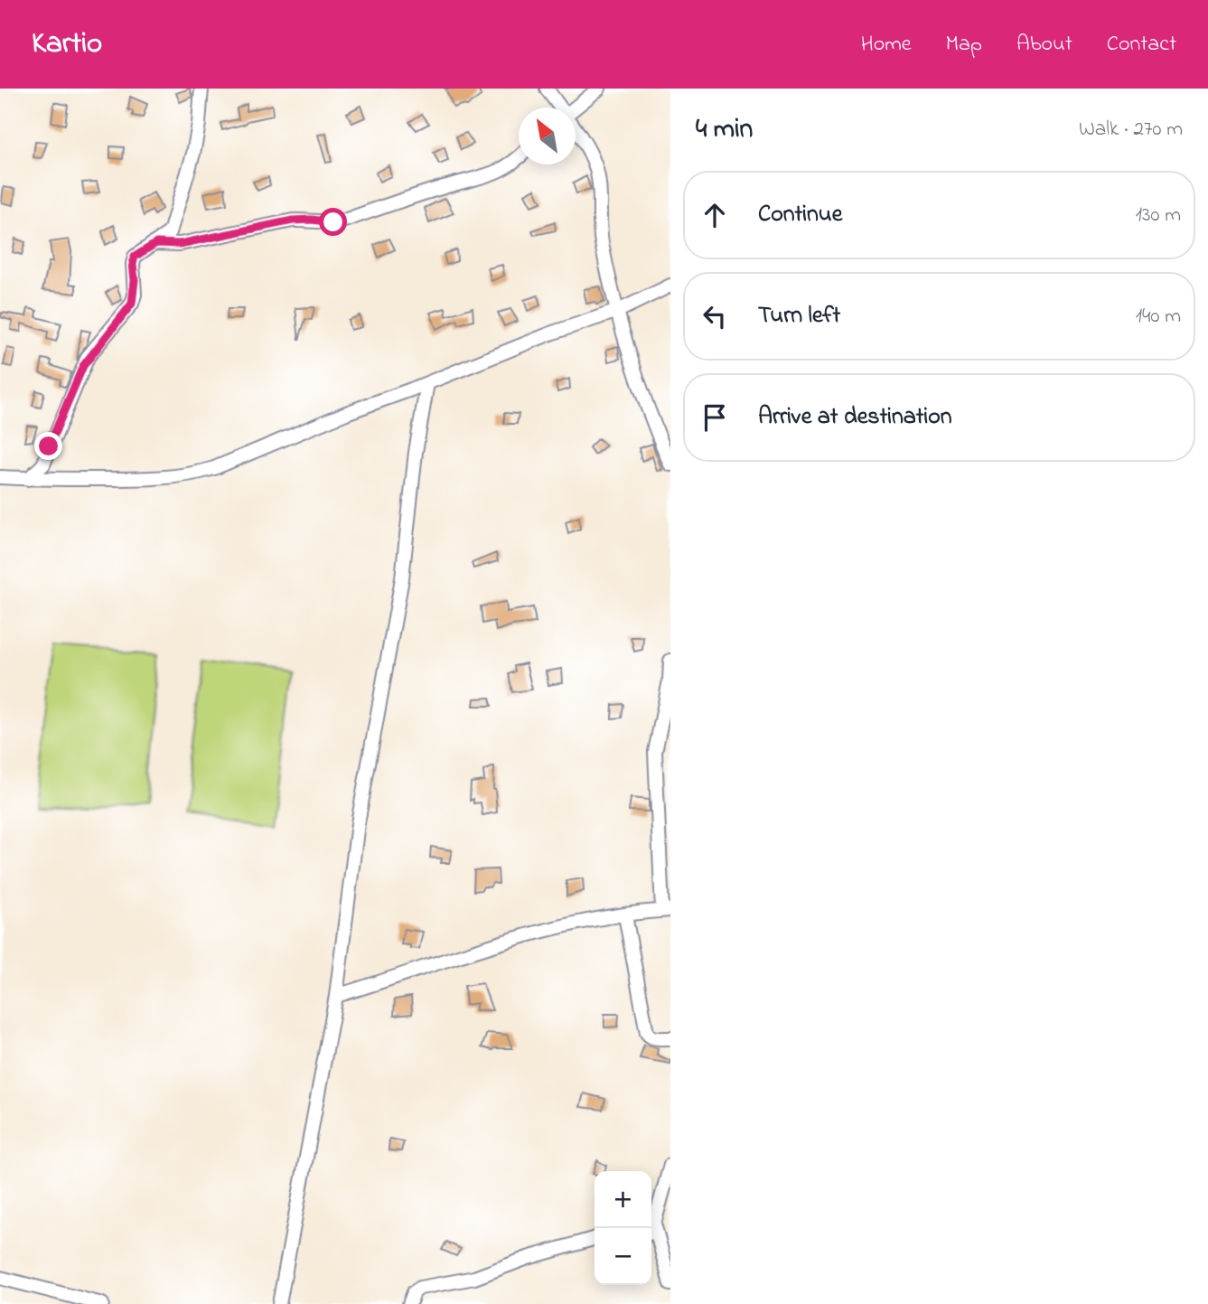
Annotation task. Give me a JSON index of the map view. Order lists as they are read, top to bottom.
{
  "north": "top left",
  "page": {
    "header": "Kartio",
    "nav": [
      "Home",
      "Map",
      "About",
      "Contact"
    ],
    "heading": ["4 min", "Walk · 270 m"],
    "list": [
      ["Continue", "130 m"],
      ["Turn left", "140 m"],
      "Arrive at destination"
    ],
    "map_buttons": ["+", "−"]
  }
}
